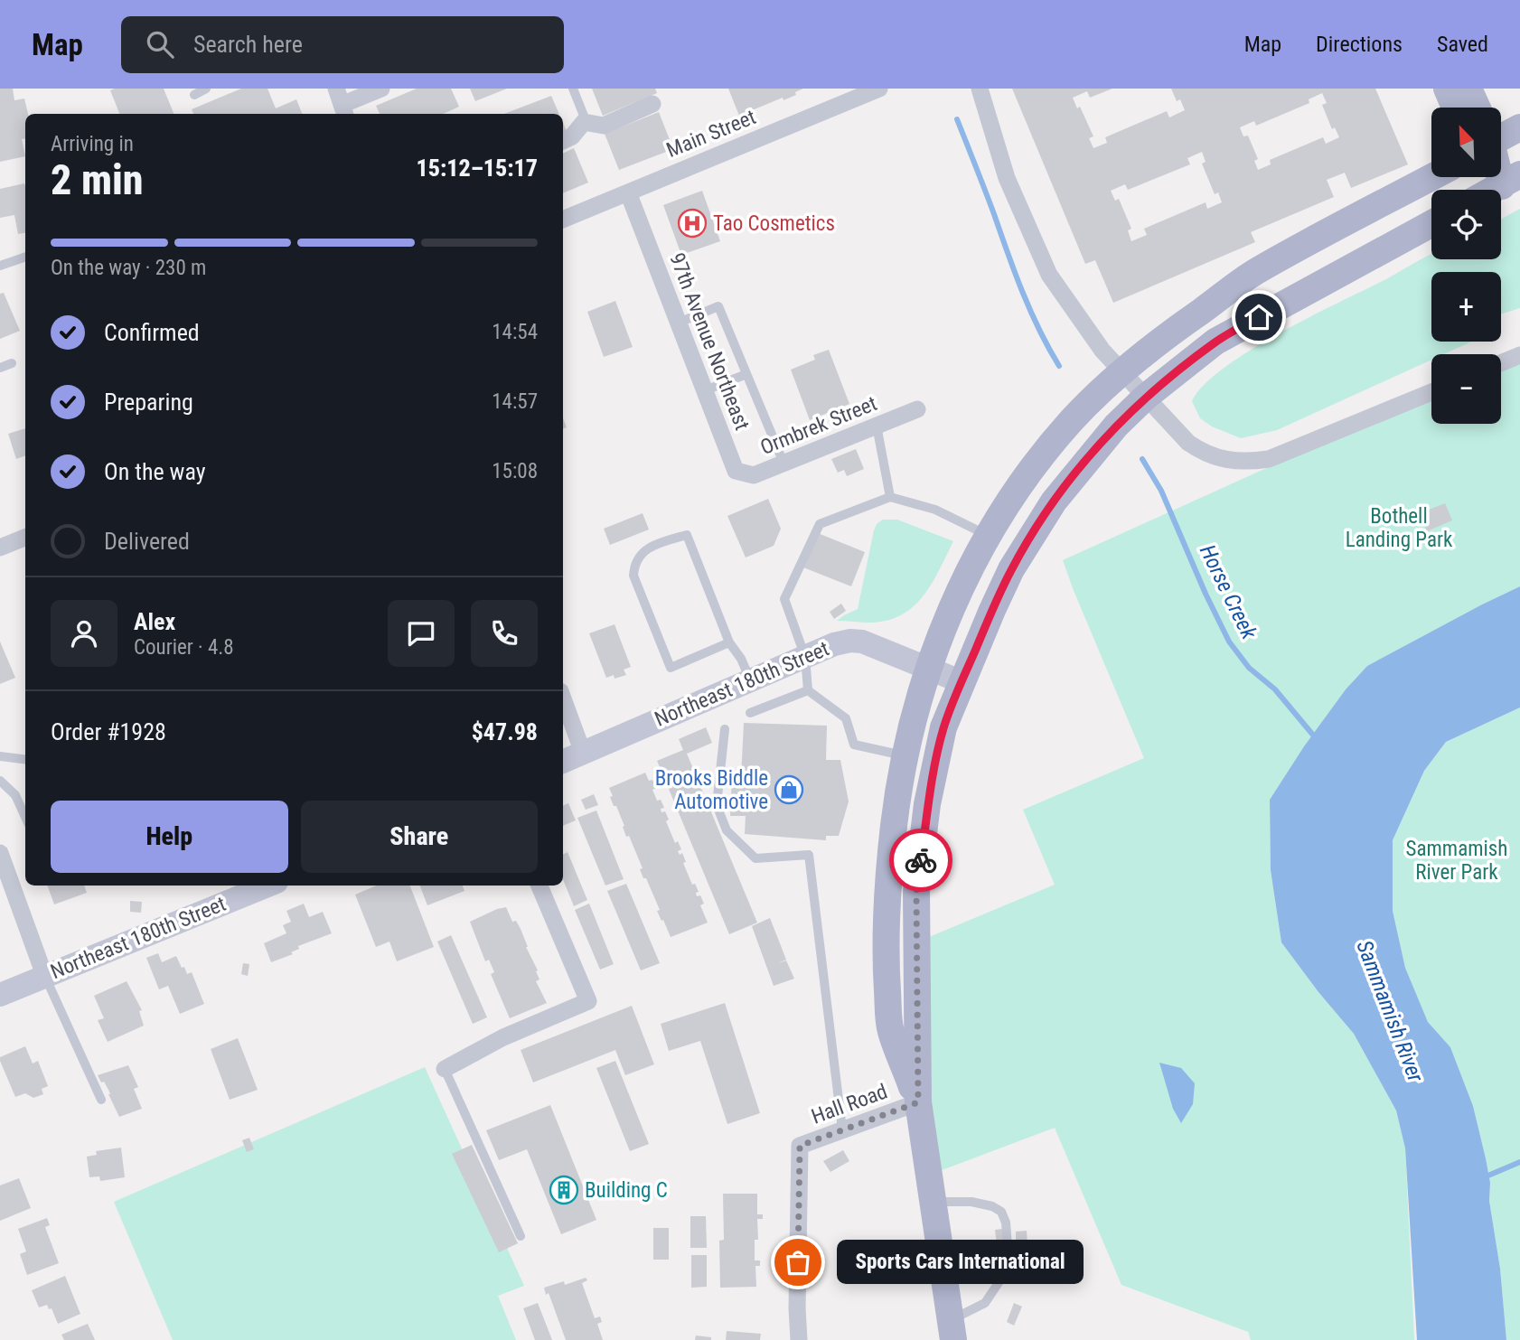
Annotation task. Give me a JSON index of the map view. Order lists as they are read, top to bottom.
{
  "streets": {
    "street": [
      "Main Street",
      "97th Avenue Northeast",
      "Ormbrek Street",
      "Northeast 180th Street",
      "Hall Road"
    ]
  },
  "crossings": [
    ["Main Street", "97th Avenue Northeast"],
    ["97th Avenue Northeast", "Ormbrek Street"]
  ],
  "water": ["Horse Creek", "Sammamish River"],
  "parks": ["Bothell Landing Park", "Sammamish River Park"],
  "places": {
    "hospital": ["Tao Cosmetics"],
    "shop": ["Brooks Biddle Automotive"],
    "building": ["Building C"],
    "other": ["Sports Cars International"]
  },
  "north": "top left",
  "page": {
    "header": "Map",
    "search": "Search here",
    "nav": ["Map", "Directions", "Saved"],
    "map_buttons": ["+", "−"],
    "heading": ["2 min", "Arriving in", "15:12–15:17"],
    "panel": [
      "Alex",
      "Courier · 4.8",
      "Order #1928",
      "$47.98"
    ],
    "bar": "On the way · 230 m",
    "list": [
      ["Confirmed", "14:54"],
      ["Preparing", "14:57"],
      ["On the way", "15:08"],
      "Delivered"
    ],
    "buttons": ["Help", "Share"],
    "bubble": "Sports Cars International"
  }
}
